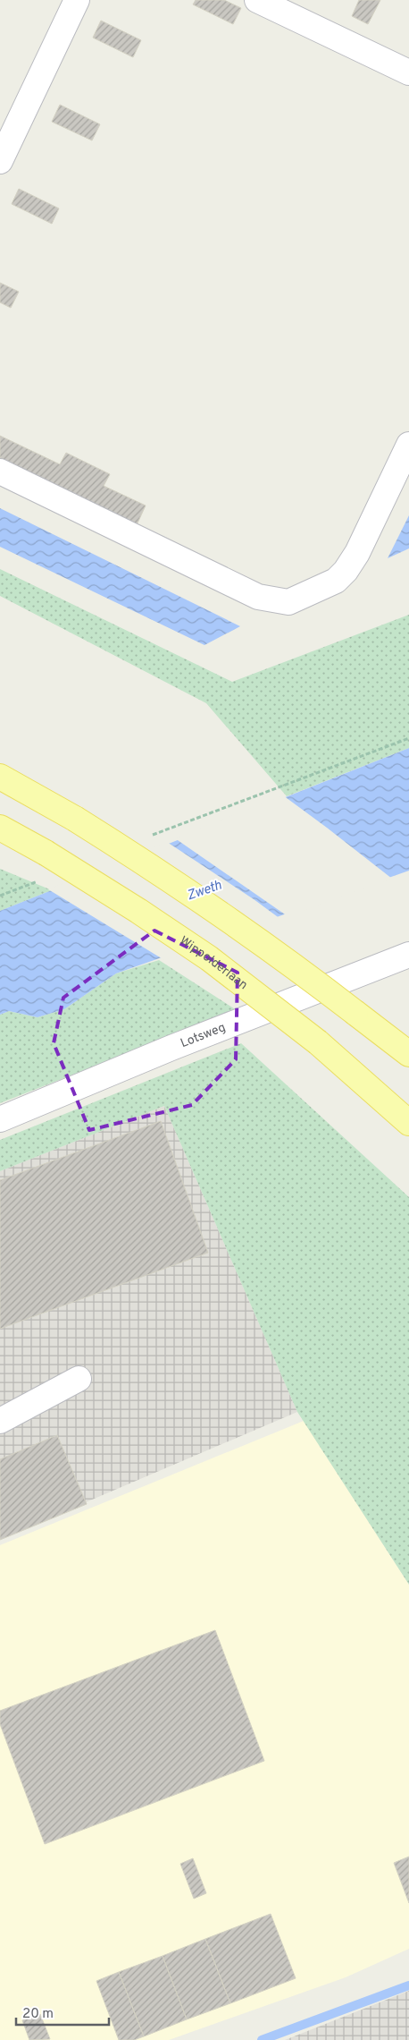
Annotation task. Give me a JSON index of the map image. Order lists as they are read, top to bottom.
{
  "streets": {
    "main road": ["Wippolderlaan"],
    "street": ["Lotsweg"]
  },
  "water": ["Zweth"],
  "scale_bar": "20 m"
}
